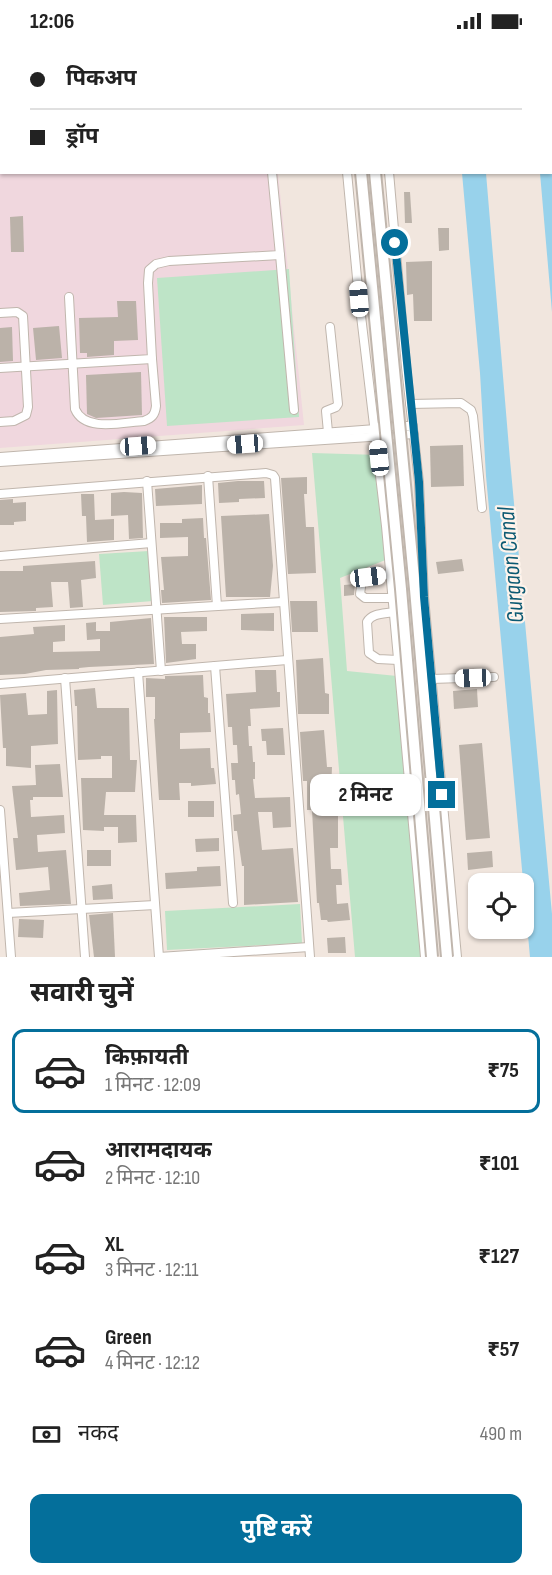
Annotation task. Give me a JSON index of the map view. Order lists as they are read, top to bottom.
{
  "water": ["Gurgaon Canal"],
  "page": {
    "status": "12:06",
    "banner": ["पिकअप", "ड्रॉप"],
    "bubble": "2 मिनट",
    "heading": "सवारी चुनें",
    "list": [
      {
        "name": "किफ़ायती",
        "note": "1 मिनट · 12:09",
        "value": "₹75"
      },
      {
        "name": "आरामदायक",
        "note": "2 मिनट · 12:10",
        "value": "₹101"
      },
      {
        "name": "XL",
        "note": "3 मिनट · 12:11",
        "value": "₹127"
      },
      {
        "name": "Green",
        "note": "4 मिनट · 12:12",
        "value": "₹57"
      }
    ],
    "pay": ["नकद", "490 m"],
    "buttons": "पुष्टि करें"
  }
}
